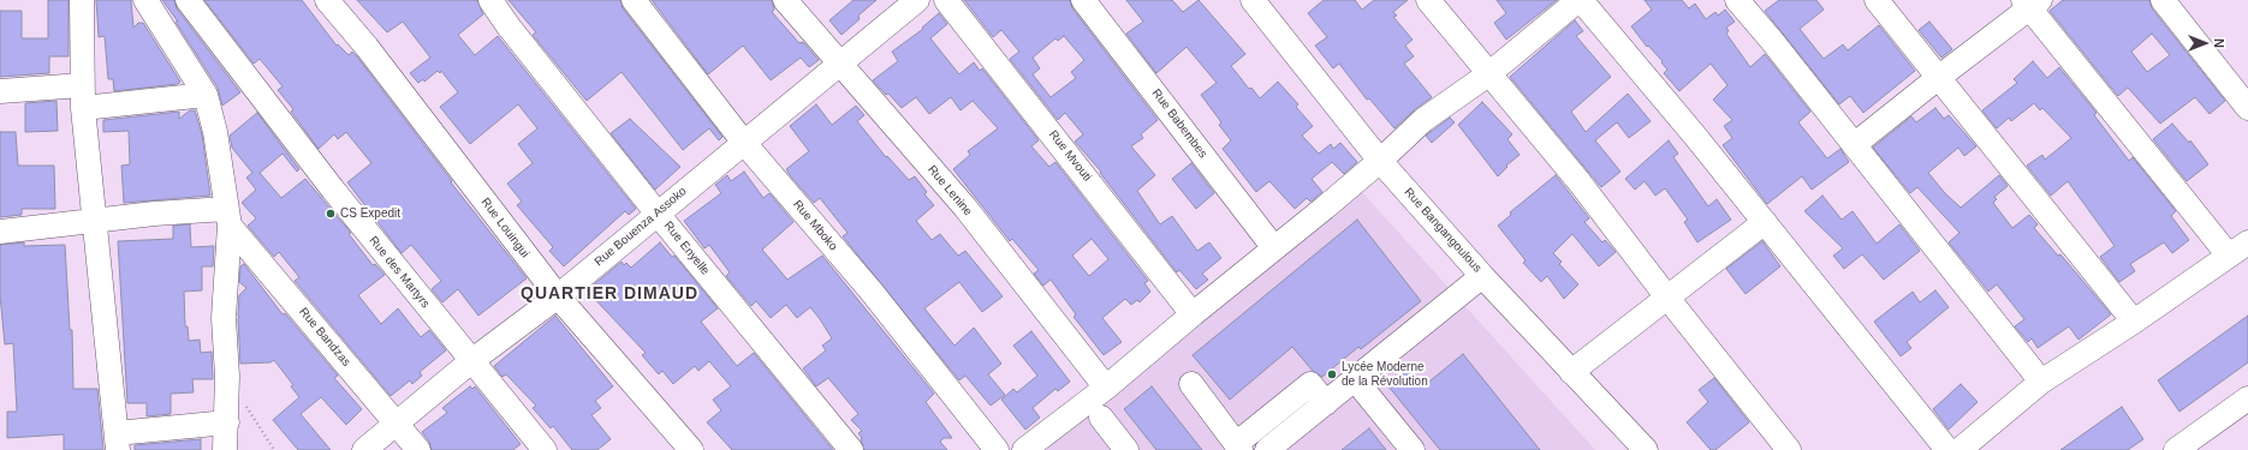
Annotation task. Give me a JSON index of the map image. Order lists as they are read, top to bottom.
{
  "streets": {
    "street": [
      "Rue Babembes",
      "Rue Mvouti",
      "Rue Lenine",
      "Rue Mboko",
      "Rue Bouenza Assoko",
      "Rue Louingui",
      "Rue Bangangoulous",
      "Rue Enyelle",
      "Rue des Martyrs",
      "Rue Bandzas"
    ]
  },
  "crossings": [
    ["Rue Lenine", "Rue Bouenza Assoko"],
    ["Rue Mboko", "Rue Bouenza Assoko"],
    ["Rue Bouenza Assoko", "Rue Louingui"],
    ["Rue Bouenza Assoko", "Rue Enyelle"],
    ["Rue Bouenza Assoko", "Rue des Martyrs"],
    ["Rue Bouenza Assoko", "Rue Bandzas"]
  ],
  "districts": ["QUARTIER DIMAUD"],
  "places": ["CS Expedit", "Lycée Moderne de la Révolution"],
  "north": "right"
}
